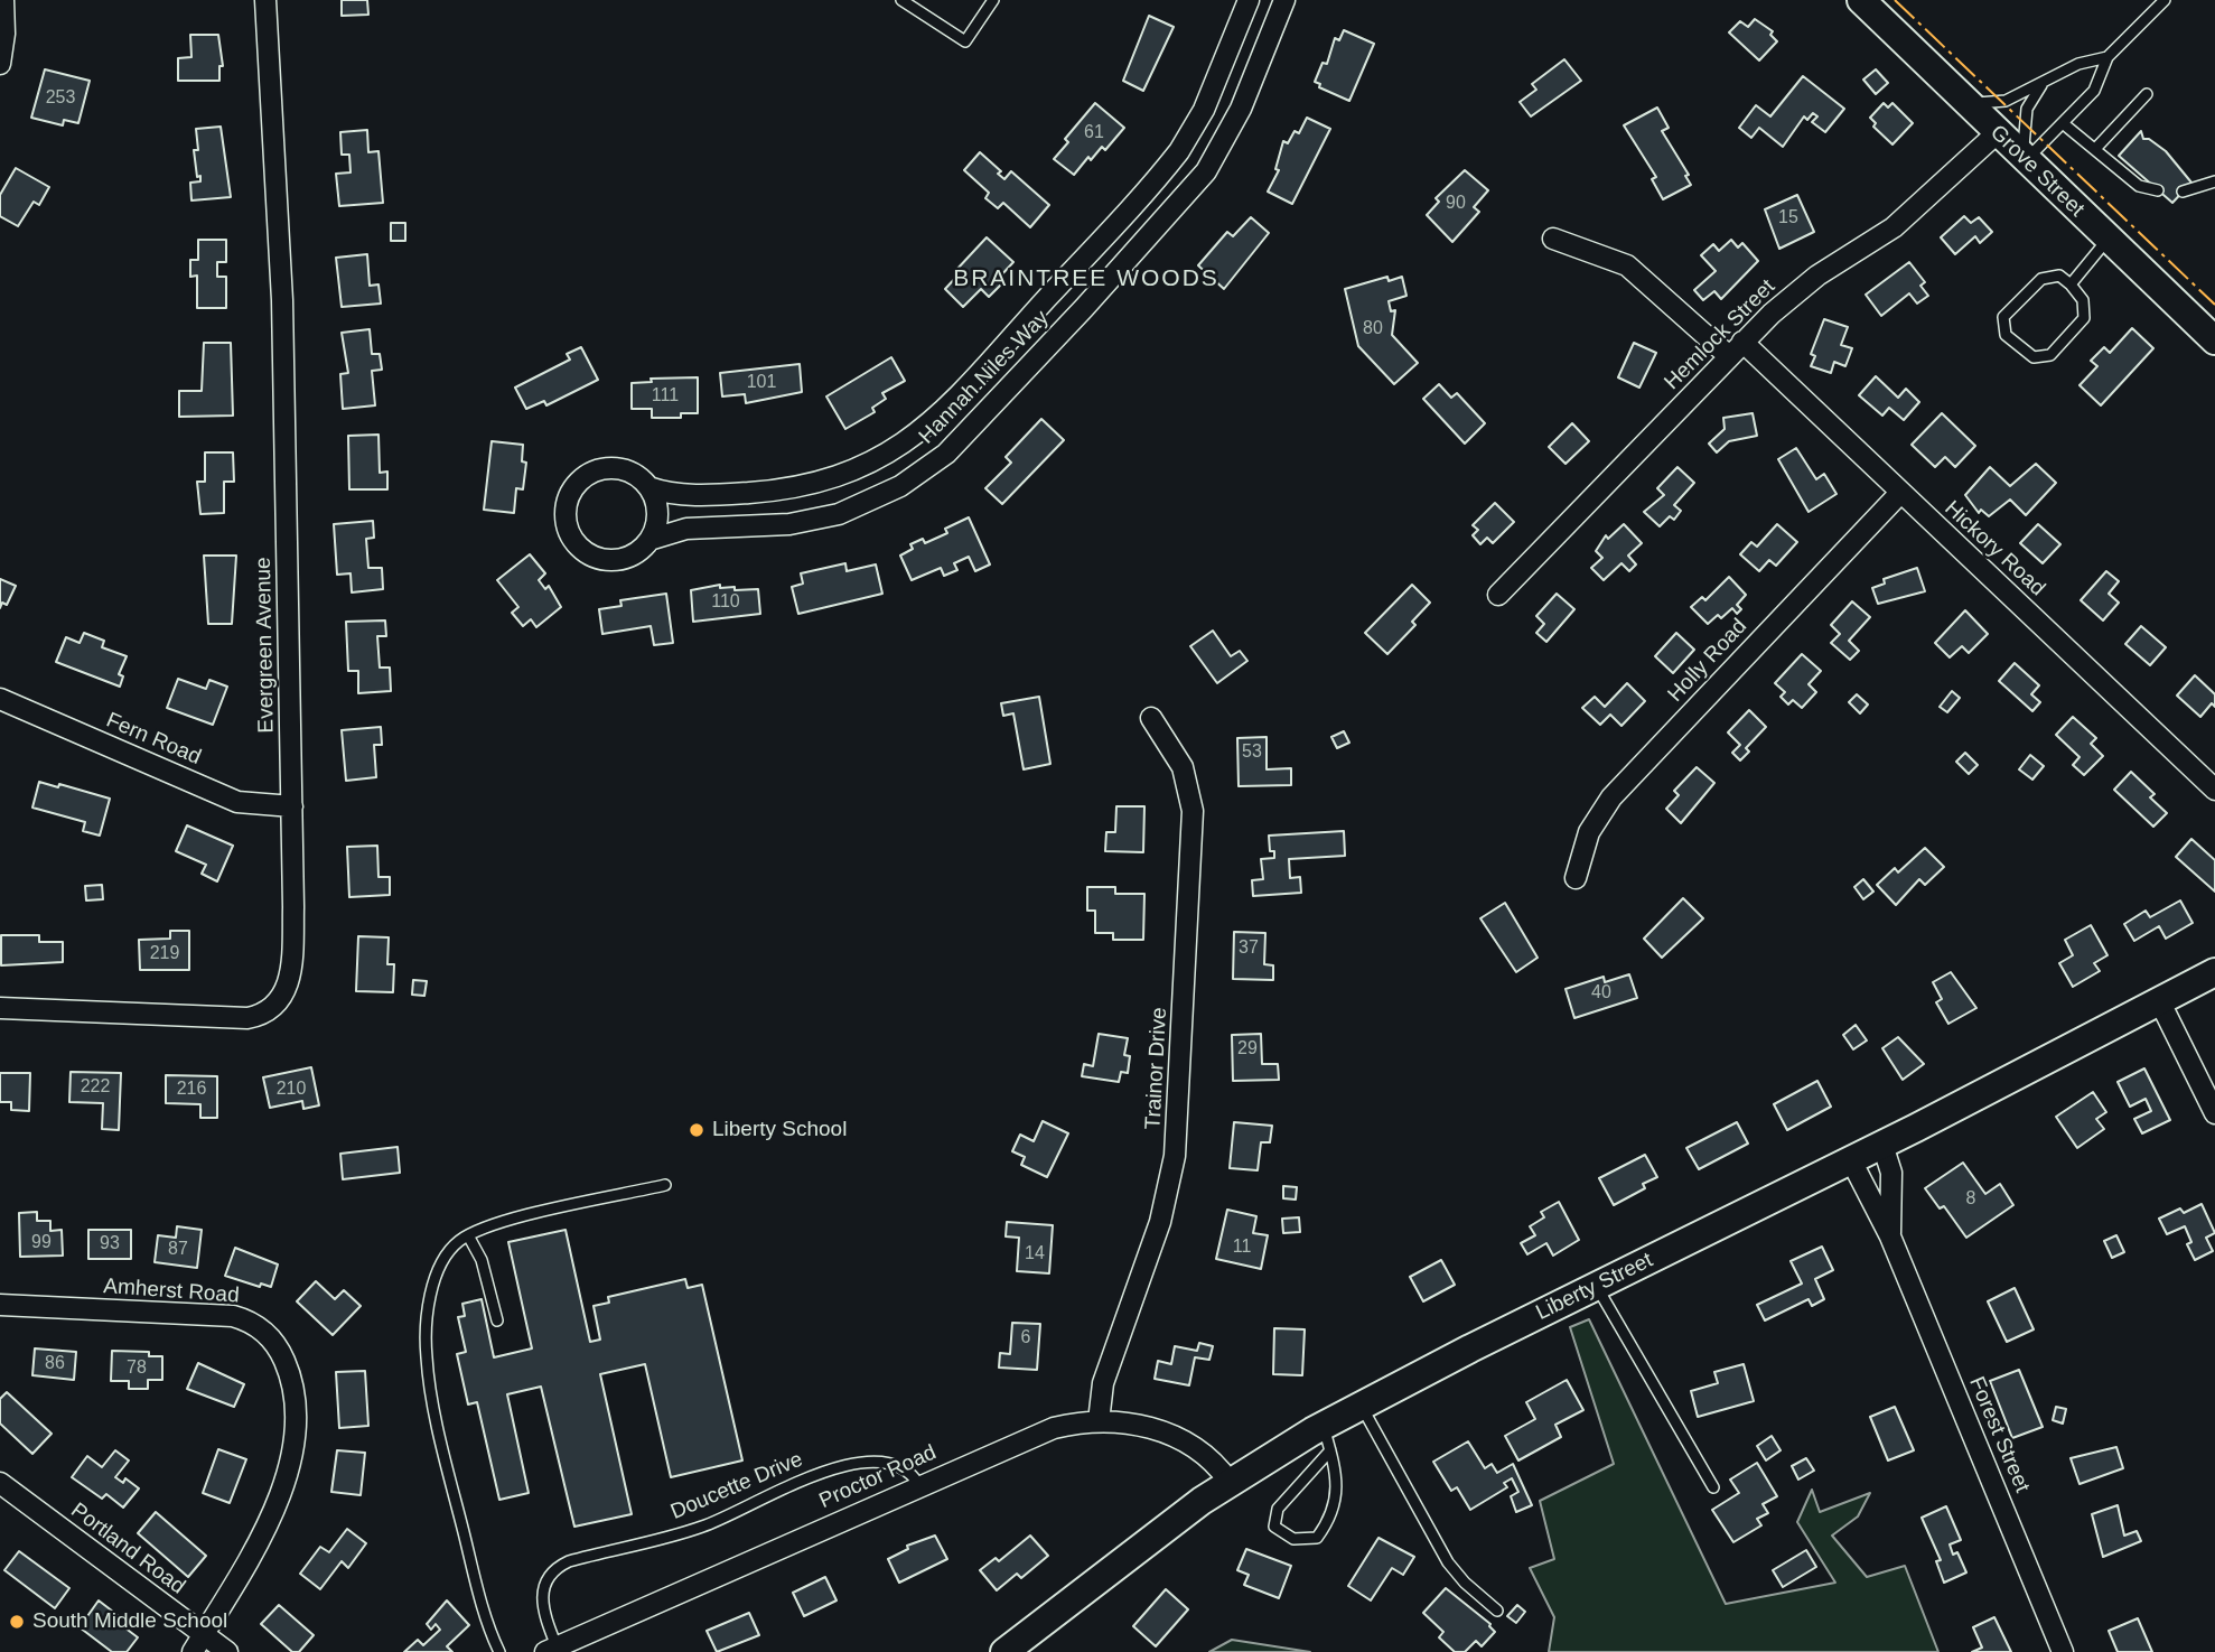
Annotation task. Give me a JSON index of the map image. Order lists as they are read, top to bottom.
{
  "streets": {
    "main road": ["Grove Street", "Liberty Street"],
    "street": [
      "Hemlock Street",
      "Hannah Niles Way",
      "Hickory Road",
      "Evergreen Avenue",
      "Holly Road",
      "Fern Road",
      "Trainor Drive",
      "Amherst Road",
      "Forest Street",
      "Proctor Road",
      "Portland Road"
    ],
    "lane": ["Doucette Drive"]
  },
  "crossings": [
    ["Grove Street", "Hemlock Street"],
    ["Hemlock Street", "Hickory Road"],
    ["Hickory Road", "Holly Road"],
    ["Evergreen Avenue", "Fern Road"],
    ["Trainor Drive", "Proctor Road"],
    ["Liberty Street", "Forest Street"],
    ["Liberty Street", "Proctor Road"],
    ["Amherst Road", "Portland Road"],
    ["Proctor Road", "Doucette Drive"]
  ],
  "districts": ["BRAINTREE WOODS"],
  "places": ["Liberty School", "South Middle School"],
  "house_numbers": [
    "253",
    "61",
    "90",
    "15",
    "80",
    "101",
    "111",
    "110",
    "53",
    "37",
    "219",
    "40",
    "29",
    "222",
    "216",
    "210",
    "8",
    "99",
    "93",
    "11",
    "87",
    "14",
    "6",
    "86",
    "78"
  ]
}
